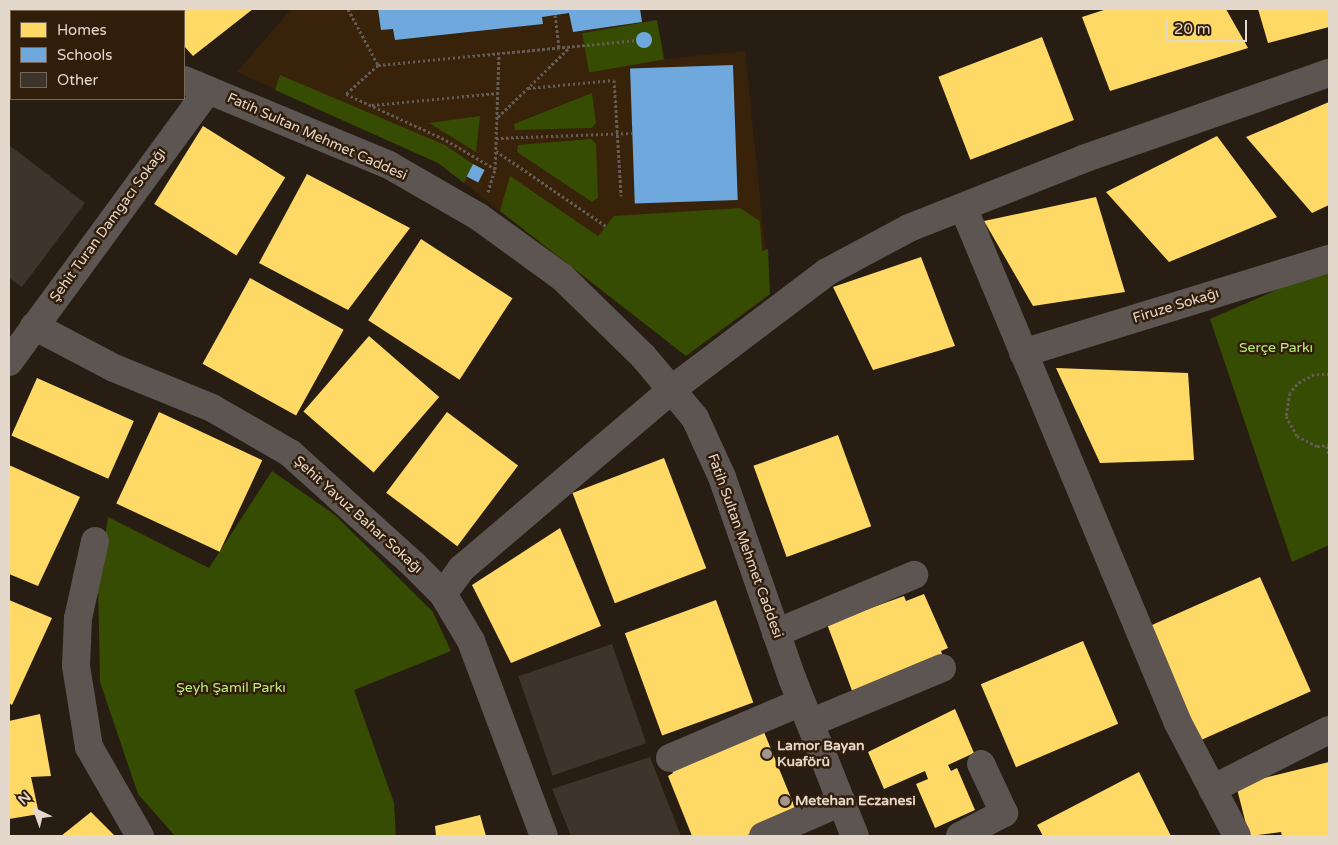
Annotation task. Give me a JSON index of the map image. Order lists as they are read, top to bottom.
{
  "streets": {
    "street": [
      "Fatih Sultan Mehmet Caddesi",
      "Şehit Turan Damgacı Sokağı",
      "Firuze Sokağı",
      "Şehit Yavuz Bahar Sokağı"
    ]
  },
  "crossings": [
    ["Fatih Sultan Mehmet Caddesi", "Şehit Turan Damgacı Sokağı"],
    ["Şehit Turan Damgacı Sokağı", "Şehit Yavuz Bahar Sokağı"]
  ],
  "parks": ["Serçe Parkı", "Şeyh Şamil Parkı"],
  "places": ["Lamor Bayan Kuaförü", "Metehan Eczanesi"],
  "legend": ["Homes", "Schools", "Other"],
  "scale_bar": "20 m",
  "north": "top left"
}
